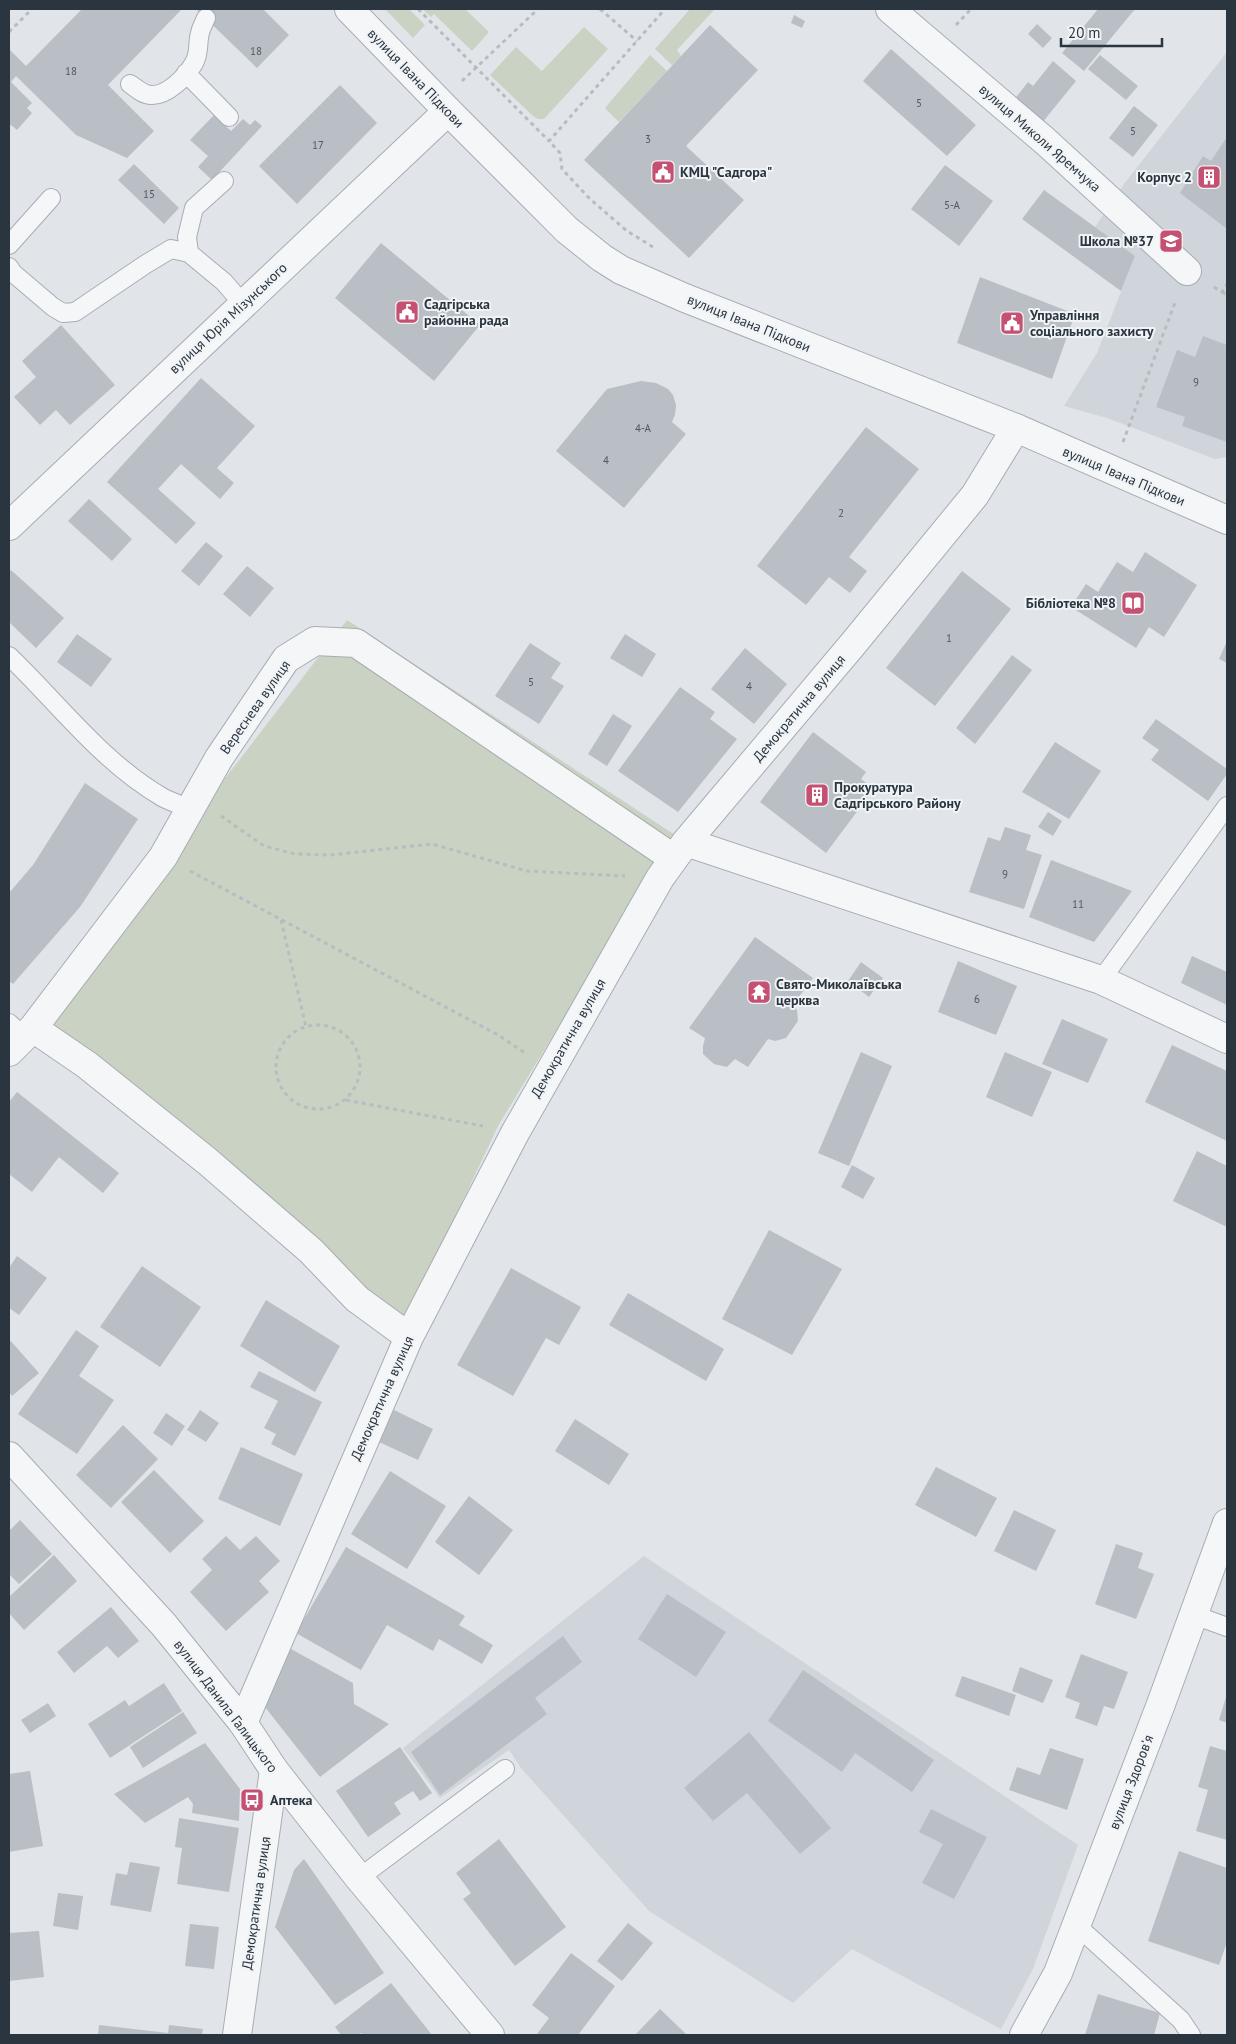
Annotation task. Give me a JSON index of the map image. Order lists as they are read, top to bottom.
{
  "streets": {
    "street": [
      "вулиця Івана Підкови",
      "вулиця Миколи Яремчука",
      "вулиця Юрія Мізунського",
      "Вереснева вулиця",
      "Демократична вулиця",
      "вулиця Данила Галицького",
      "вулиця Здоровʼя"
    ]
  },
  "crossings": [
    ["вулиця Івана Підкови", "вулиця Юрія Мізунського"],
    ["вулиця Івана Підкови", "Демократична вулиця"],
    ["Вереснева вулиця", "Демократична вулиця"],
    ["Демократична вулиця", "вулиця Данила Галицького"]
  ],
  "places": {
    "public building": ["КМЦ \"Садгора\"", "Садгірська районна рада", "Управління соціального захисту"],
    "building": ["Корпус 2", "Прокуратура Садгірського Району"],
    "school or university": ["Школа №37"],
    "library": ["Бібліотека №8"],
    "temple": ["Свято-Миколаївська церква"],
    "bus stop": ["Аптека"]
  },
  "house_numbers": [
    "18",
    "18",
    "5",
    "5",
    "3",
    "17",
    "15",
    "5-А",
    "9",
    "4-А",
    "4",
    "2",
    "1",
    "5",
    "4",
    "9",
    "11",
    "6"
  ],
  "scale_bar": "20 m"
}
